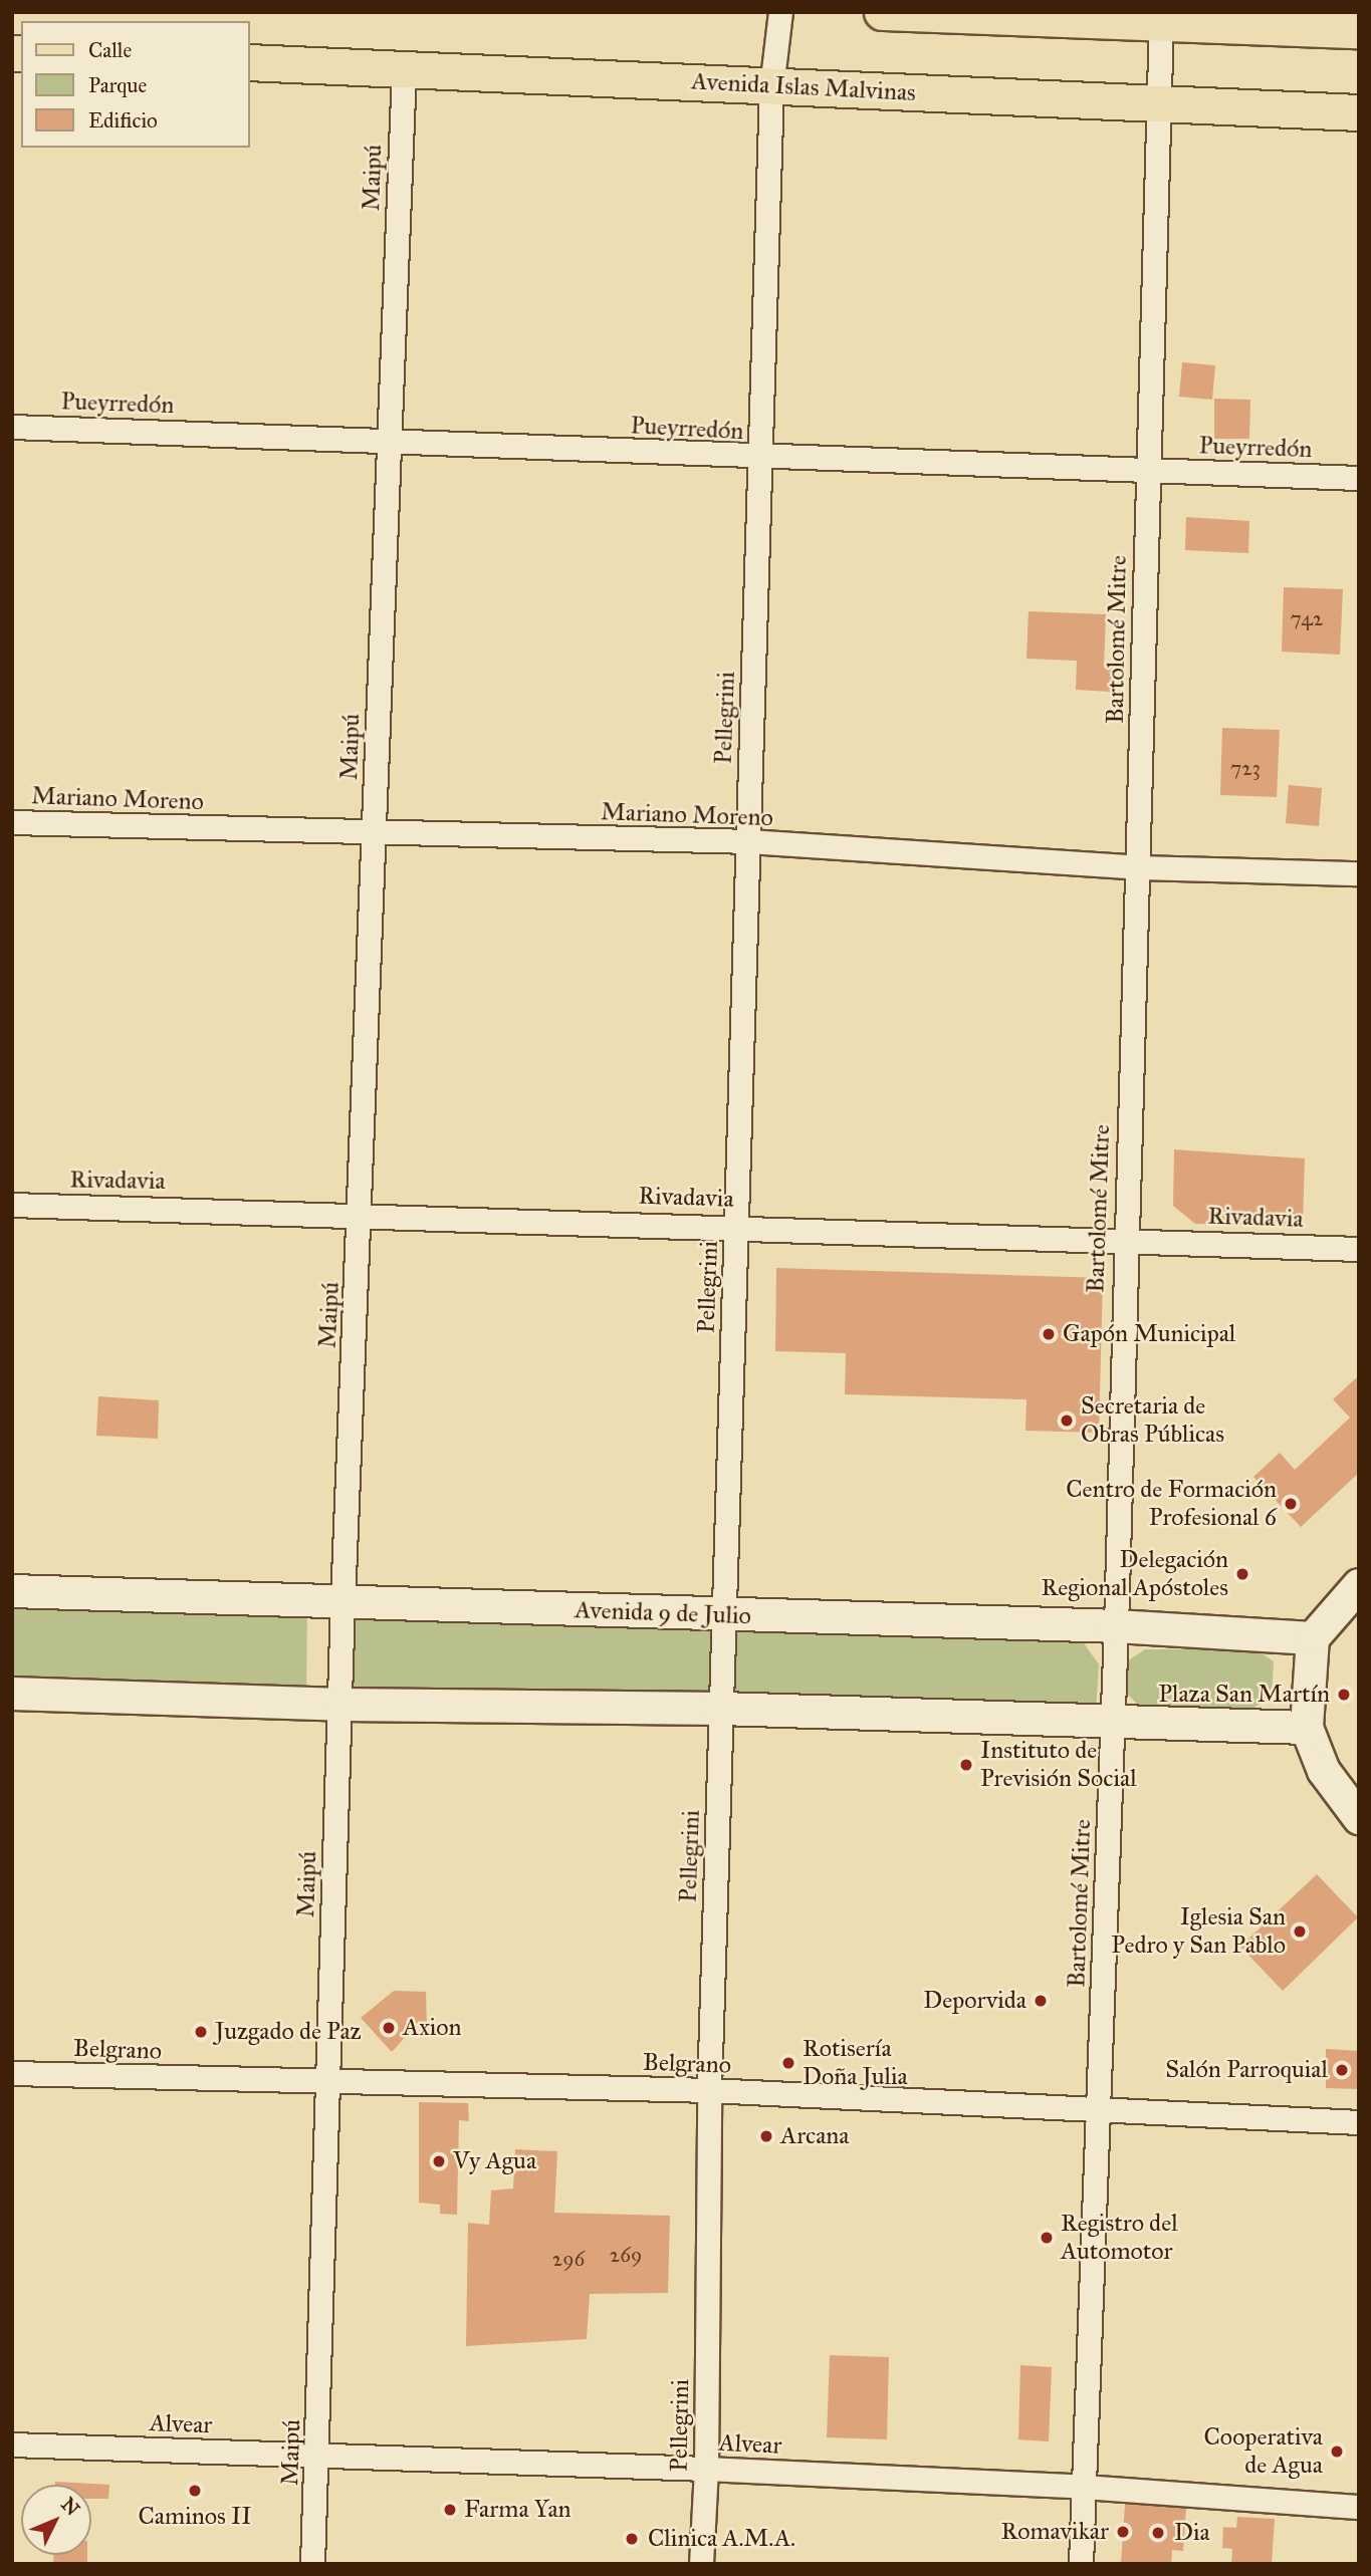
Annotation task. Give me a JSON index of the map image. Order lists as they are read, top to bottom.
{
  "streets": {
    "main road": ["Avenida Islas Malvinas", "Avenida 9 de Julio"],
    "street": [
      "Maipú",
      "Pueyrredón",
      "Bartolomé Mitre",
      "Pellegrini",
      "Mariano Moreno",
      "Rivadavia",
      "Belgrano",
      "Alvear"
    ]
  },
  "crossings": [
    ["Avenida Islas Malvinas", "Maipú"],
    ["Avenida Islas Malvinas", "Bartolomé Mitre"],
    ["Avenida Islas Malvinas", "Pellegrini"],
    ["Maipú", "Pueyrredón"],
    ["Maipú", "Mariano Moreno"],
    ["Maipú", "Rivadavia"],
    ["Maipú", "Avenida 9 de Julio"],
    ["Maipú", "Belgrano"],
    ["Maipú", "Alvear"],
    ["Pueyrredón", "Bartolomé Mitre"],
    ["Pueyrredón", "Pellegrini"],
    ["Bartolomé Mitre", "Mariano Moreno"],
    ["Bartolomé Mitre", "Rivadavia"],
    ["Bartolomé Mitre", "Avenida 9 de Julio"],
    ["Bartolomé Mitre", "Belgrano"],
    ["Bartolomé Mitre", "Alvear"],
    ["Pellegrini", "Mariano Moreno"],
    ["Pellegrini", "Rivadavia"],
    ["Pellegrini", "Avenida 9 de Julio"],
    ["Pellegrini", "Belgrano"],
    ["Pellegrini", "Alvear"]
  ],
  "places": [
    "Gapón Municipal",
    "Secretaria de Obras Públicas",
    "Centro de Formación Profesional 6",
    "Delegación Regional Apóstoles",
    "Plaza San Martín",
    "Instituto de Previsión Social",
    "Iglesia San Pedro y San Pablo",
    "Deporvida",
    "Axion",
    "Juzgado de Paz",
    "Rotisería Doña Julia",
    "Salón Parroquial",
    "Arcana",
    "Vy Agua",
    "Registro del Automotor",
    "Cooperativa de Agua",
    "Caminos II",
    "Farma Yan",
    "Romavikar",
    "Dia",
    "Clinica A.M.A."
  ],
  "house_numbers": [
    "742",
    "723",
    "269",
    "296"
  ],
  "legend": ["Calle", "Parque", "Edificio"],
  "north": "top right"
}
